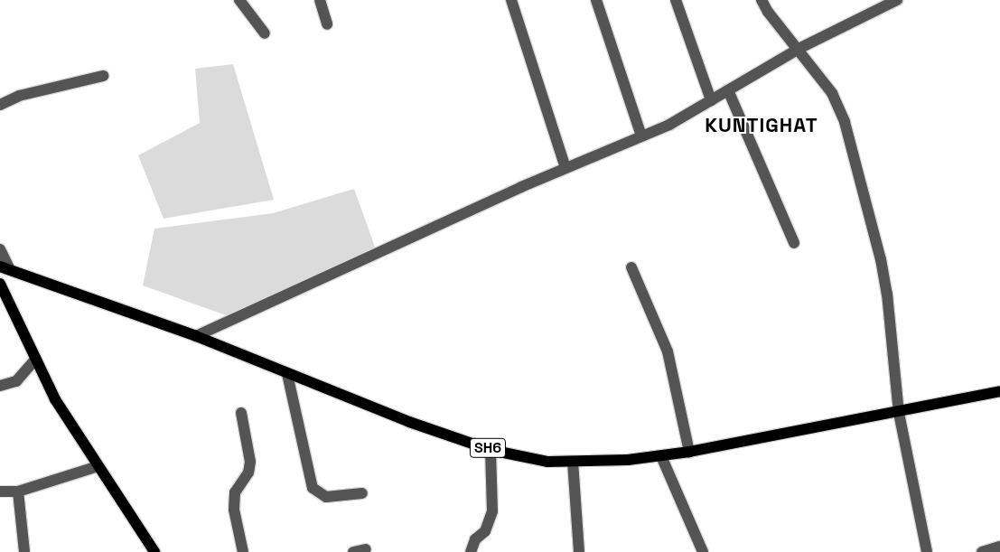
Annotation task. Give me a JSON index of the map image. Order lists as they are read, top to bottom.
{
  "streets": {
    "main road": ["SH6"]
  },
  "districts": ["KUNTIGHAT"]
}
